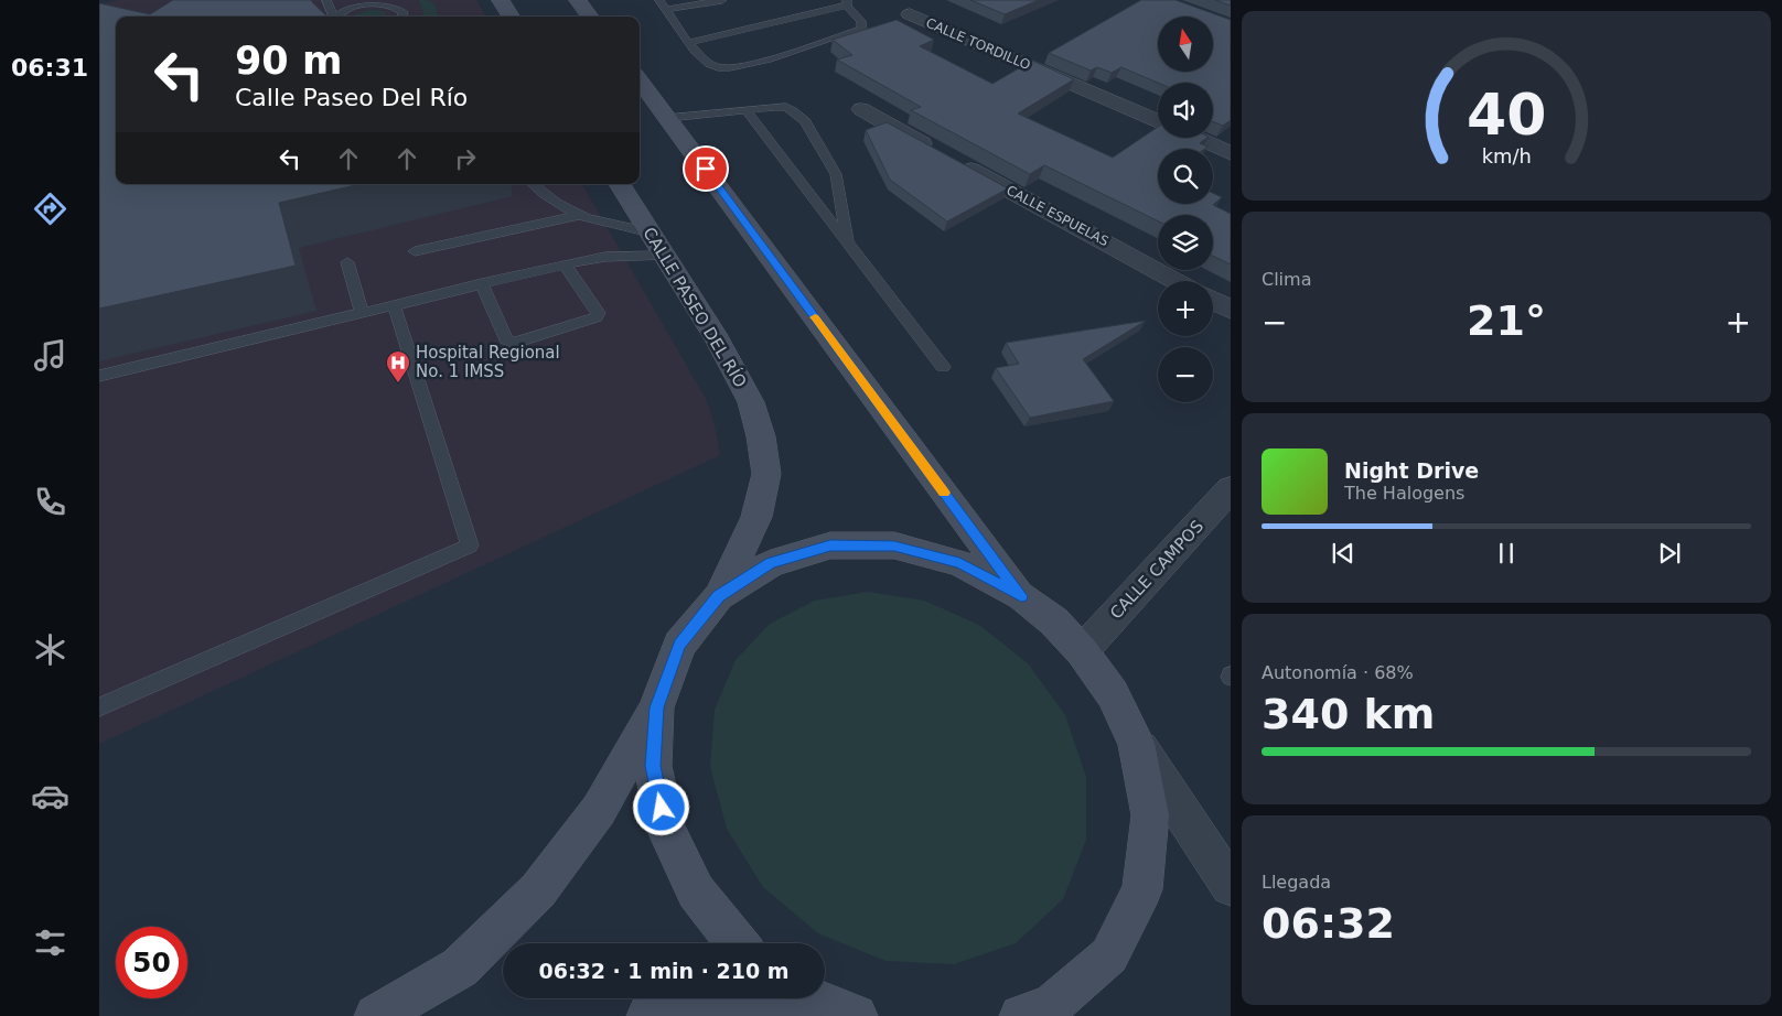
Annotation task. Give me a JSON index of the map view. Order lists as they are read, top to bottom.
{
  "streets": {
    "main road": ["CALLE PASEO DEL RÍO"],
    "street": ["CALLE TORDILLO", "CALLE ESPUELAS", "CALLE CAMPOS"]
  },
  "places": {
    "hospital": ["Hospital Regional No. 1 IMSS"]
  },
  "north": "top",
  "page": {
    "tabs": "06:31",
    "map_buttons": ["+", "−"],
    "turn": ["90 m", "Calle Paseo Del Río"],
    "tile": [
      "Clima",
      ["Autonomía · 68%", "340 km"],
      ["Llegada", "06:32"]
    ],
    "heat": ["−", "21°", "+"],
    "song": ["Night Drive", "The Halogens"],
    "limit": "50",
    "trip": "06:32 · 1 min · 210 m",
    "gauge": ["40", "km/h"]
  }
}
